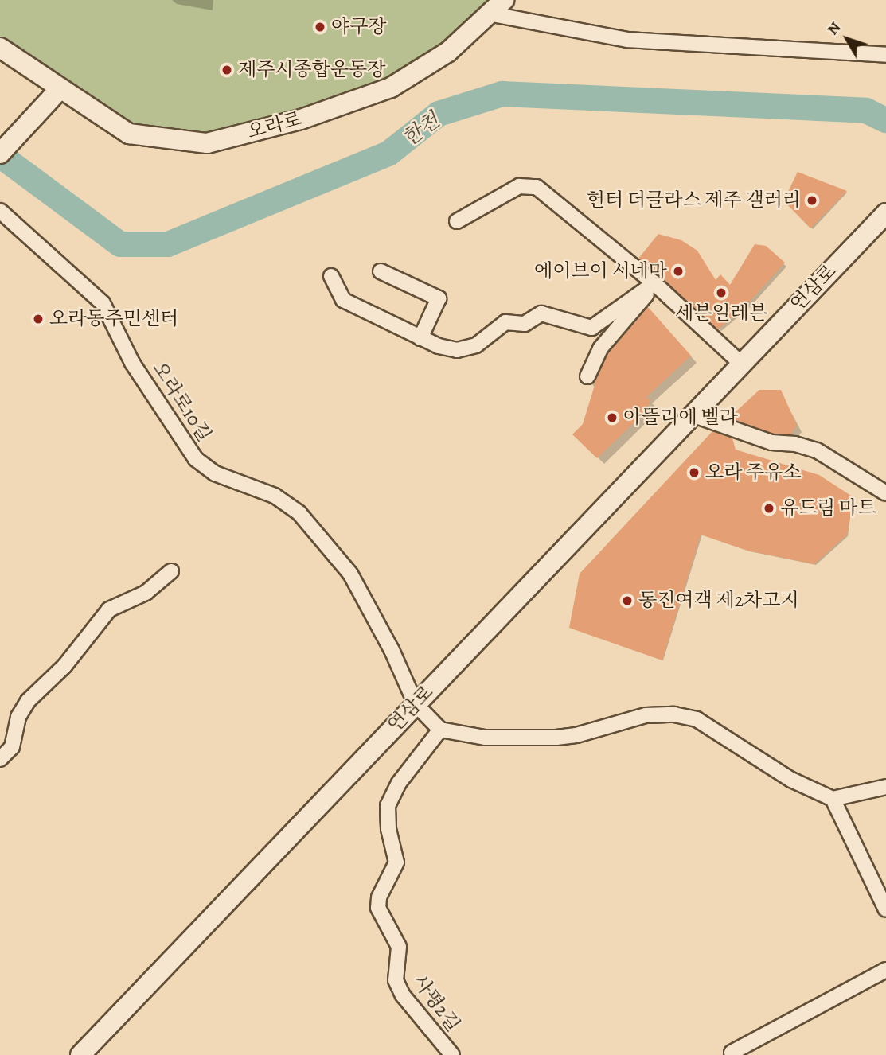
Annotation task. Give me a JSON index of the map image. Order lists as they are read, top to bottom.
{
  "streets": {
    "main road": ["오라로", "연삼로"],
    "street": ["오라로10길", "사평2길"]
  },
  "crossings": [
    ["연삼로", "오라로10길"]
  ],
  "water": ["한천"],
  "places": [
    "야구장",
    "제주시종합운동장",
    "헌터 더글라스 제주 갤러리",
    "에이브이 시네마",
    "세븐일레븐",
    "오라동주민센터",
    "아뜰리에 벨라",
    "오라 주유소",
    "유드림 마트",
    "동진여객 제2차고지"
  ],
  "north": "top left"
}
